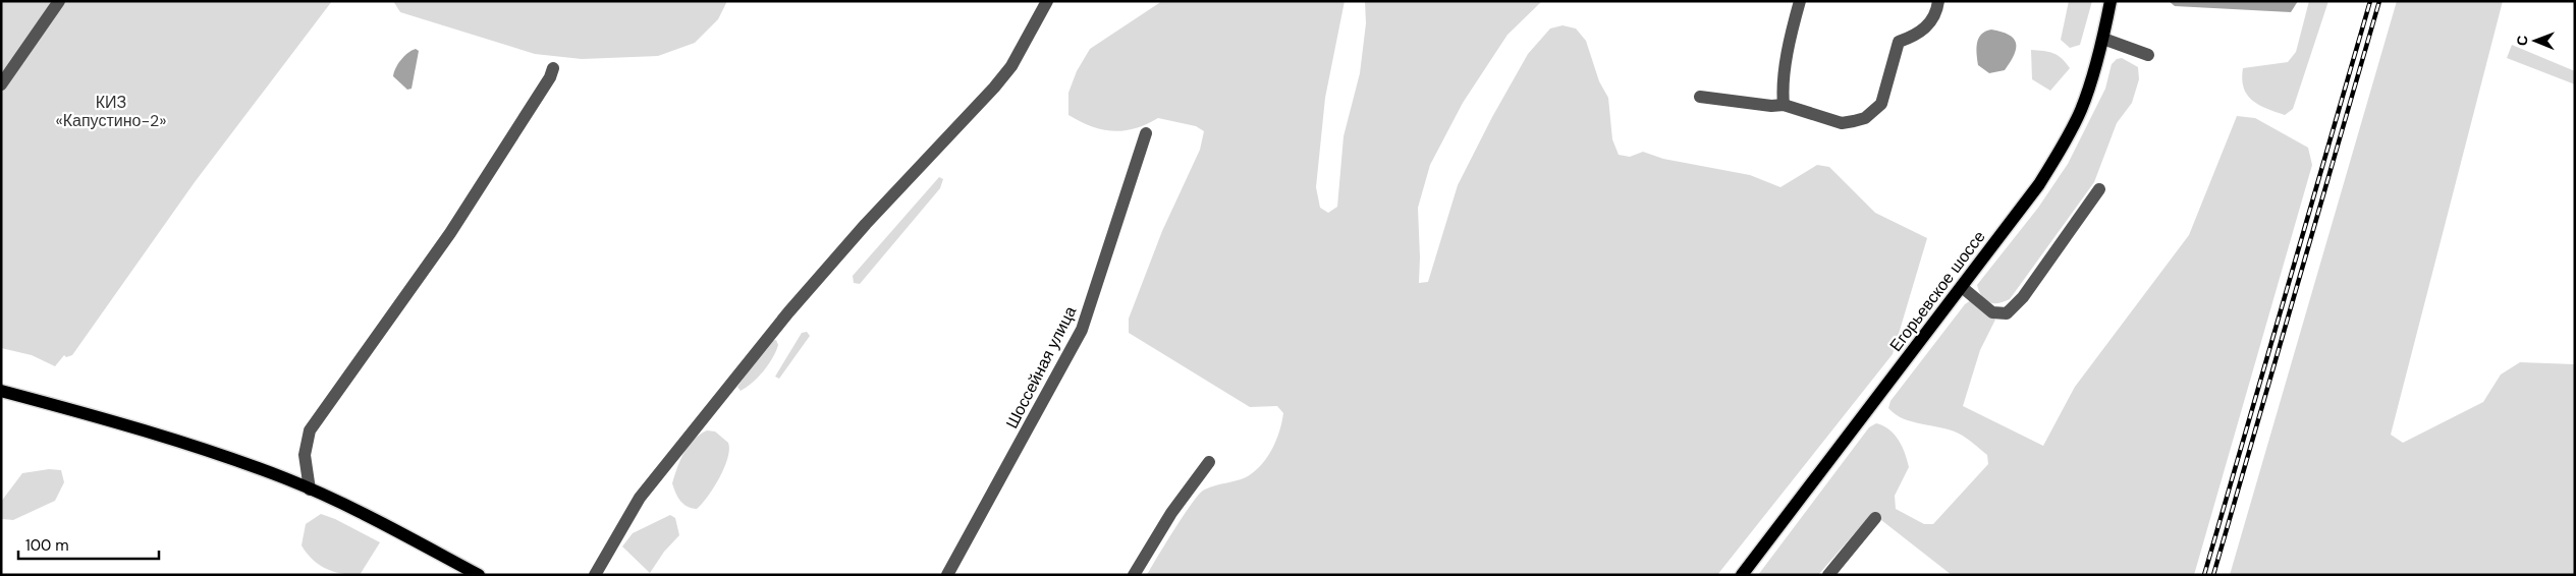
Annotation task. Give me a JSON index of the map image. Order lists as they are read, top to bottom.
{
  "streets": {
    "main road": ["Егорьевское шоссе"],
    "street": ["Шоссейная улица"]
  },
  "parks": ["КИЗ «Капустино-2»"],
  "scale_bar": "100 m",
  "north": "left"
}
